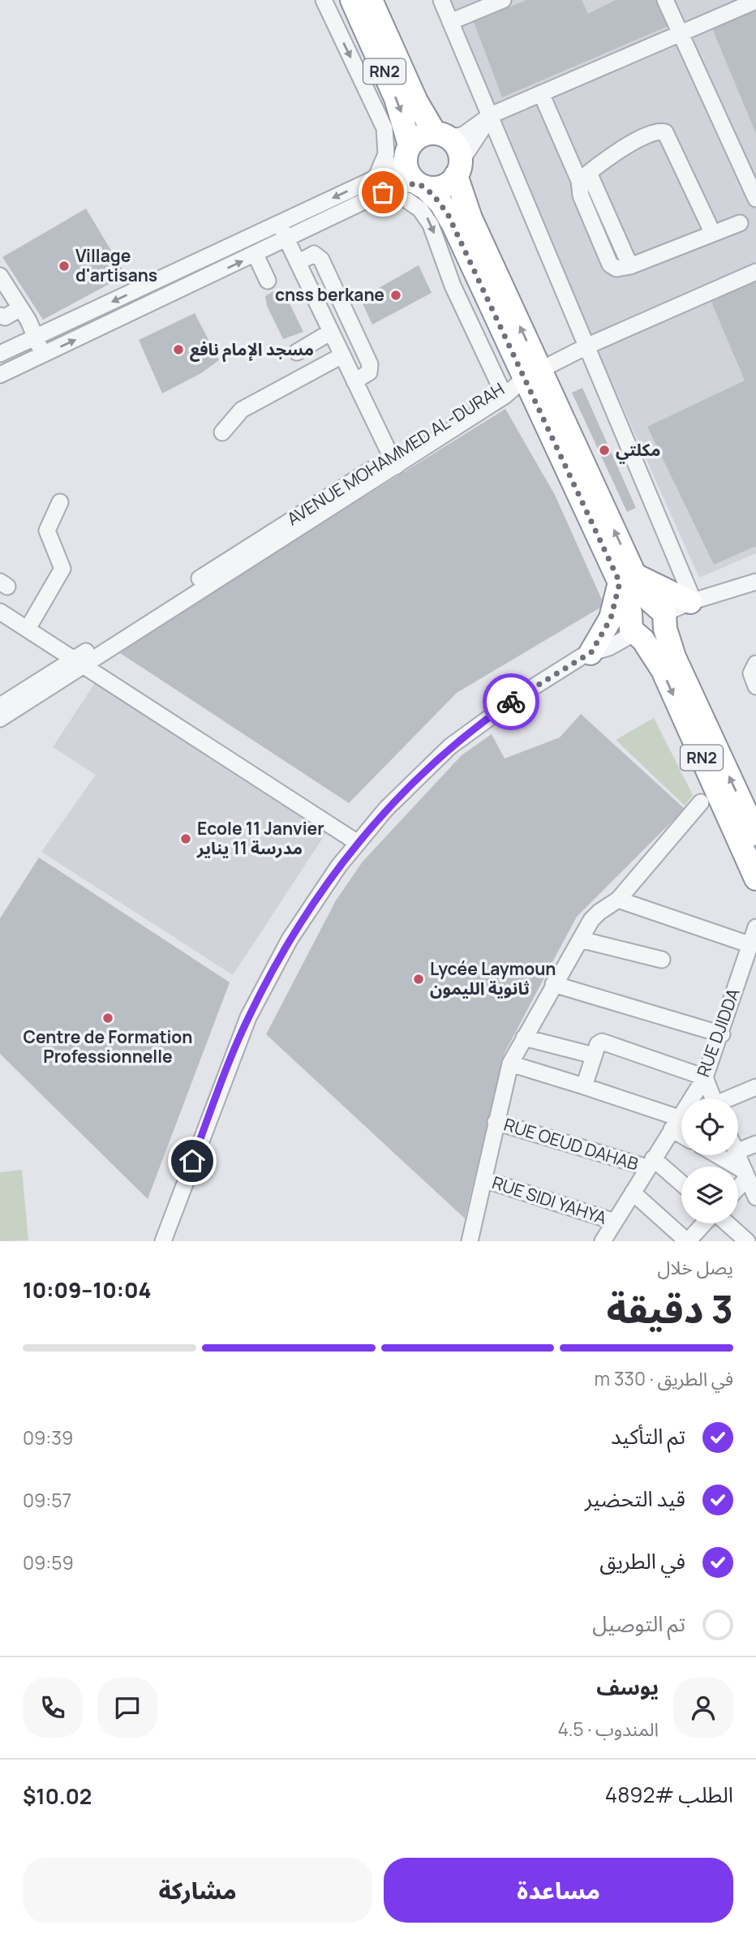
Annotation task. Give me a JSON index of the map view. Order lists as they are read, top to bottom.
{
  "streets": {
    "highway": ["RN2"],
    "street": [
      "AVENUE MOHAMMED AL-DURAH",
      "RUE DJIDDA",
      "RUE OEUD DAHAB",
      "RUE SIDI YAHYA"
    ]
  },
  "crossings": [
    ["RN2", "AVENUE MOHAMMED AL-DURAH"],
    ["RUE DJIDDA", "RUE OEUD DAHAB"],
    ["RUE DJIDDA", "RUE SIDI YAHYA"]
  ],
  "places": [
    "Village d'artisans",
    "cnss berkane",
    "مسجد الإمام نافع",
    "مكلتي",
    "Ecole 11 Janvier مدرسة 11 يناير",
    "Lycée Laymoun ثانوية الليمون",
    "Centre de Formation Professionnelle"
  ],
  "page": {
    "heading": ["3 دقيقة", "يصل خلال", "10:04–10:09"],
    "panel": [
      "يوسف",
      "المندوب · 4.5",
      "الطلب #4892",
      "$10.02"
    ],
    "bar": "في الطريق · 330 m",
    "list": [
      ["تم التأكيد", "09:39"],
      ["قيد التحضير", "09:57"],
      ["في الطريق", "09:59"],
      "تم التوصيل"
    ],
    "buttons": ["مساعدة", "مشاركة"]
  }
}
